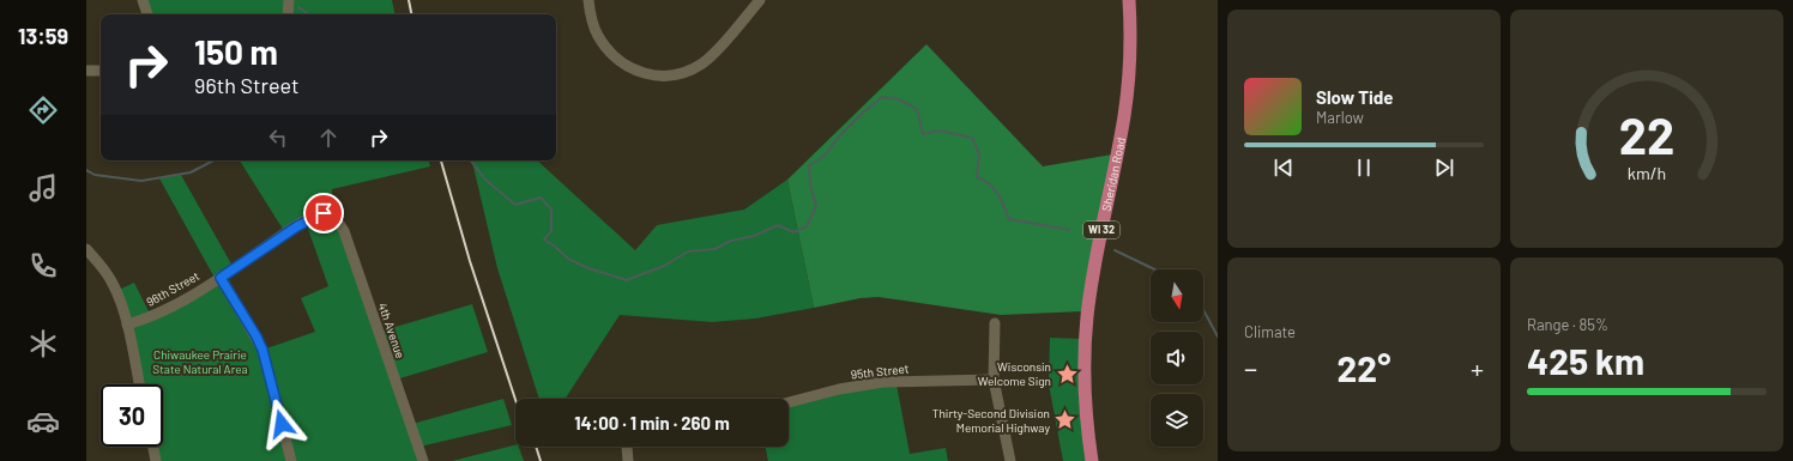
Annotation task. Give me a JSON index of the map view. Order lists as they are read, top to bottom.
{
  "streets": {
    "main road": ["Sheridan Road", "WI 32"],
    "street": ["96th Street", "4th Avenue", "95th Street"]
  },
  "crossings": [
    ["96th Street", "4th Avenue"]
  ],
  "parks": ["Chiwaukee Prairie State Natural Area"],
  "places": {
    "place": ["Wisconsin Welcome Sign", "Thirty-Second Division Memorial Highway"]
  },
  "north": "bottom",
  "page": {
    "tabs": "13:59",
    "turn": ["150 m", "96th Street"],
    "song": ["Slow Tide", "Marlow"],
    "tile": [
      "Climate",
      ["Range · 85%", "425 km"]
    ],
    "heat": ["−", "22°", "+"],
    "limit": "30",
    "trip": "14:00 · 1 min · 260 m",
    "gauge": ["22", "km/h"]
  }
}
